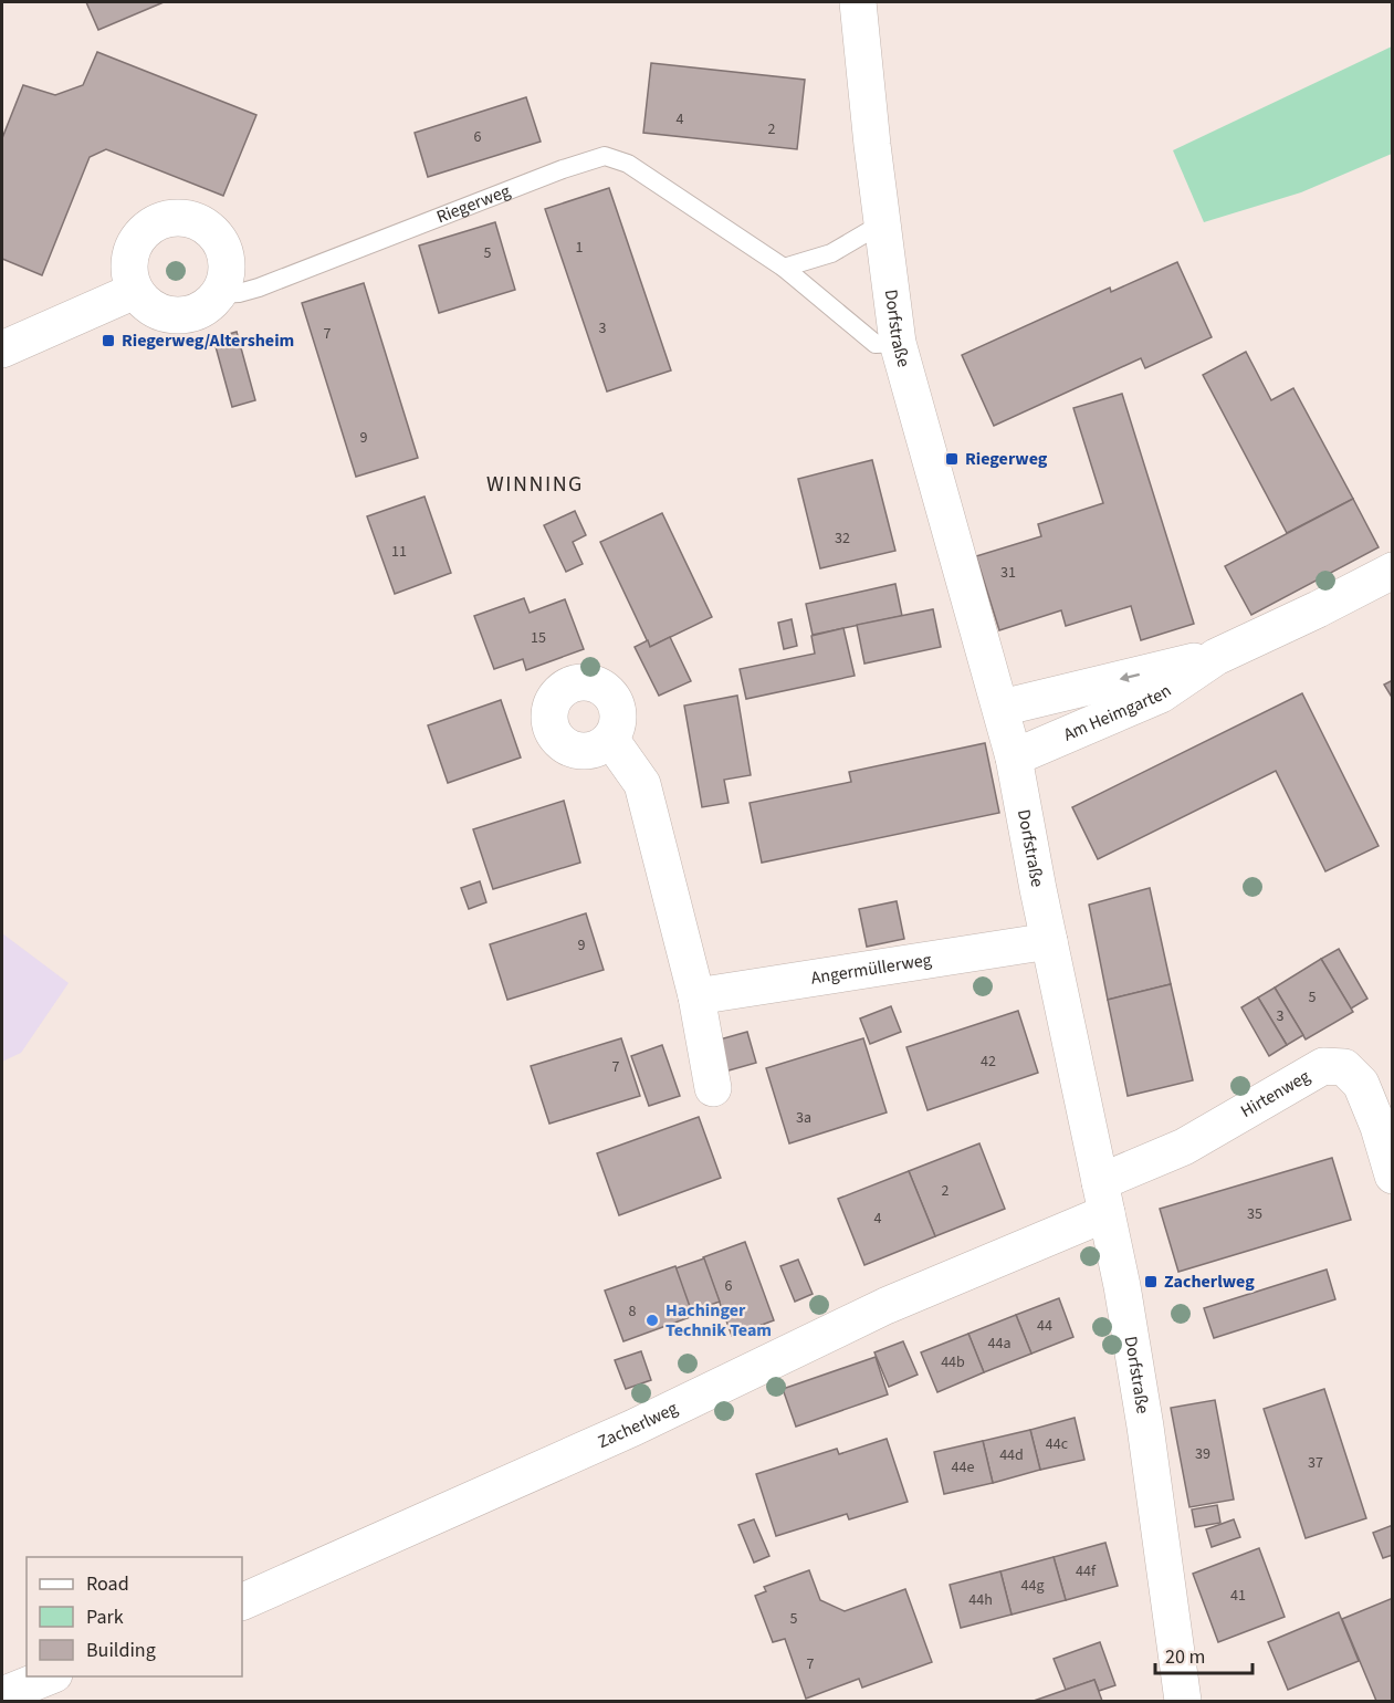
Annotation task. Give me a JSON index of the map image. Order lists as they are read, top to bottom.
{
  "streets": {
    "street": [
      "Riegerweg",
      "Dorfstraße",
      "Am Heimgarten",
      "Angermüllerweg",
      "Hirtenweg",
      "Zacherlweg"
    ]
  },
  "crossings": [
    ["Riegerweg", "Dorfstraße"],
    ["Dorfstraße", "Am Heimgarten"],
    ["Dorfstraße", "Angermüllerweg"],
    ["Dorfstraße", "Hirtenweg"],
    ["Dorfstraße", "Zacherlweg"],
    ["Hirtenweg", "Zacherlweg"]
  ],
  "districts": ["WINNING"],
  "places": {
    "transit": ["Riegerweg/Altersheim", "Riegerweg", "Zacherlweg"],
    "other": ["Hachinger Technik Team"]
  },
  "house_numbers": [
    "4",
    "2",
    "6",
    "1",
    "5",
    "3",
    "7",
    "9",
    "32",
    "11",
    "31",
    "15",
    "9",
    "5",
    "3",
    "42",
    "7",
    "3a",
    "2",
    "35",
    "4",
    "6",
    "8",
    "44",
    "44a",
    "44b",
    "44c",
    "39",
    "44d",
    "37",
    "44e",
    "44f",
    "44g",
    "41",
    "44h",
    "5",
    "7"
  ],
  "legend": ["Road", "Park", "Building"],
  "scale_bar": "20 m"
}
